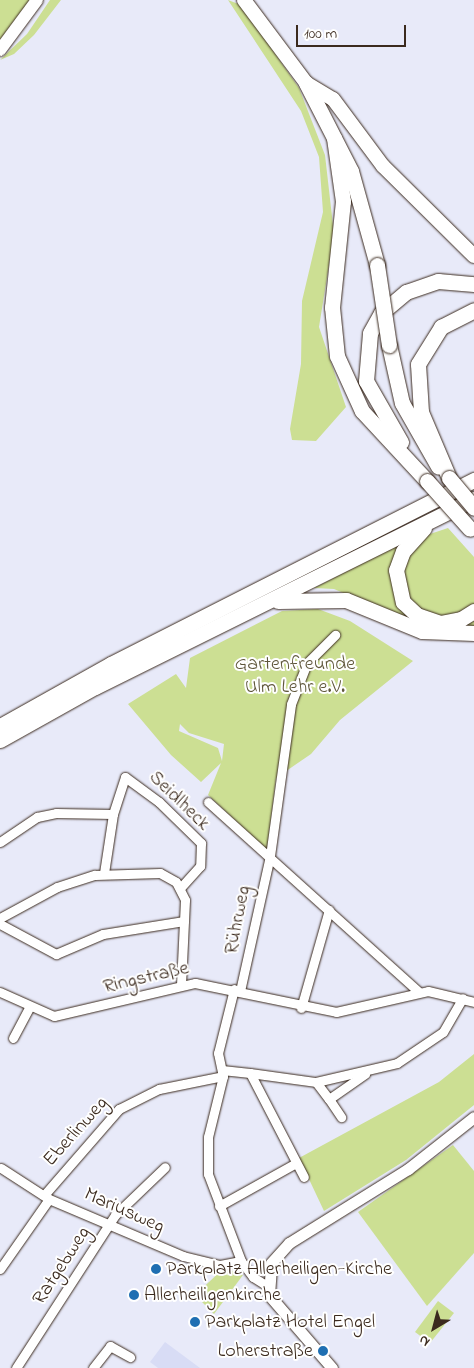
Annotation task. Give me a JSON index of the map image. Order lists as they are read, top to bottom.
{
  "streets": {
    "street": [
      "Seidlheck",
      "Rührweg",
      "Ringstraße",
      "Eberlinweg",
      "Mariusweg",
      "Ratgebweg"
    ]
  },
  "crossings": [
    ["Rührweg", "Ringstraße"],
    ["Rührweg", "Eberlinweg"],
    ["Rührweg", "Mariusweg"],
    ["Eberlinweg", "Mariusweg"],
    ["Mariusweg", "Ratgebweg"]
  ],
  "parks": ["Gartenfreunde Ulm Lehr e.V."],
  "places": [
    "Parkplatz Allerheiligen-Kirche",
    "Allerheiligenkirche",
    "Parkplatz Hotel Engel",
    "Loherstraße"
  ],
  "scale_bar": "100 m",
  "north": "bottom left"
}
